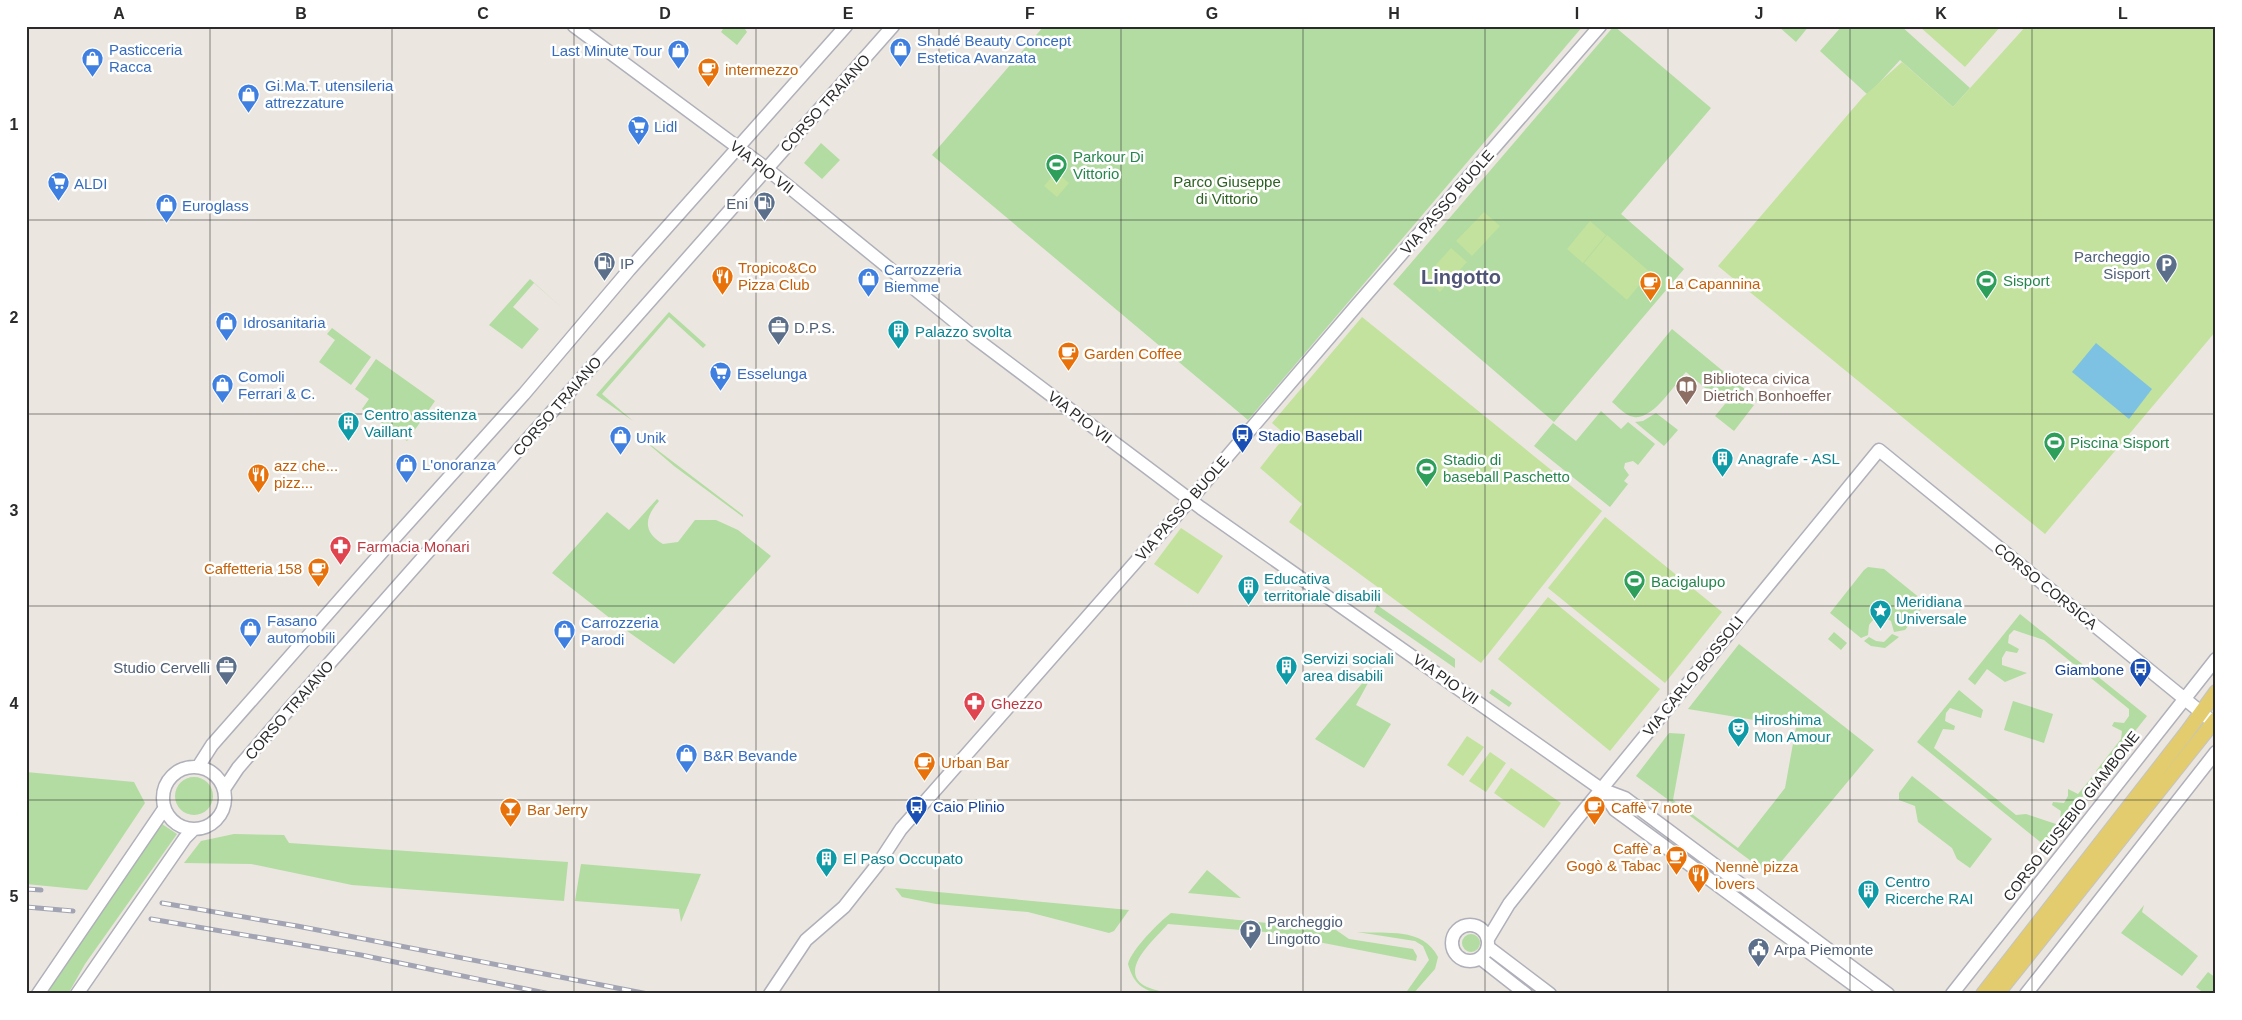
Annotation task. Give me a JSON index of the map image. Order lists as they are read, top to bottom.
{
  "streets": {
    "street": [
      "CORSO TRAIANO",
      "VIA PIO VII",
      "VIA PASSO BUOLE",
      "CORSO CORSICA",
      "VIA CARLO BOSSOLI",
      "CORSO EUSEBIO GIAMBONE"
    ]
  },
  "crossings": [
    ["CORSO TRAIANO", "VIA PIO VII"],
    ["VIA PIO VII", "VIA PASSO BUOLE"],
    ["VIA PIO VII", "VIA CARLO BOSSOLI"],
    ["CORSO CORSICA", "VIA CARLO BOSSOLI"],
    ["CORSO CORSICA", "CORSO EUSEBIO GIAMBONE"]
  ],
  "districts": ["Lingotto"],
  "parks": ["Parco Giuseppe di Vittorio"],
  "places": {
    "shop": [
      "Shadé Beauty Concept Estetica Avanzata",
      "Last Minute Tour",
      "Pasticceria Racca",
      "Gi.Ma.T. utensileria attrezzature",
      "Euroglass",
      "Carrozzeria Biemme",
      "Idrosanitaria",
      "Comoli Ferrari & C.",
      "Unik",
      "L'onoranza",
      "Fasano automobili",
      "Carrozzeria Parodi",
      "B&R Bevande"
    ],
    "cafe": [
      "intermezzo",
      "La Capannina",
      "Garden Coffee",
      "Caffetteria 158",
      "Urban Bar",
      "Caffè 7 note",
      "Caffè a Gogò & Tabac"
    ],
    "supermarket": ["Lidl", "ALDI", "Esselunga"],
    "sports": [
      "Parkour Di Vittorio",
      "Sisport",
      "Piscina Sisport",
      "Stadio di baseball Paschetto",
      "Bacigalupo"
    ],
    "fuel station": ["Eni", "IP"],
    "parking": ["Parcheggio Sisport", "Parcheggio Lingotto"],
    "restaurant": ["Tropico&Co Pizza Club", "azz che... pizz...", "Nennè pizza lovers"],
    "office": ["D.P.S.", "Studio Cervelli"],
    "building": [
      "Palazzo svolta",
      "Centro assitenza Vaillant",
      "Anagrafe - ASL",
      "Educativa territoriale disabili",
      "Servizi sociali area disabili",
      "El Paso Occupato",
      "Centro Ricerche RAI"
    ],
    "library": ["Biblioteca civica Dietrich Bonhoeffer"],
    "bus stop": ["Stadio Baseball", "Giambone", "Caio Plinio"],
    "pharmacy": ["Farmacia Monari", "Ghezzo"],
    "place": ["Meridiana Universale"],
    "theatre": ["Hiroshima Mon Amour"],
    "bar": ["Bar Jerry"],
    "public building": ["Arpa Piemonte"]
  },
  "grid": {
    "columns": [
      "A",
      "B",
      "C",
      "D",
      "E",
      "F",
      "G",
      "H",
      "I",
      "J",
      "K",
      "L"
    ],
    "rows": [
      "1",
      "2",
      "3",
      "4",
      "5"
    ]
  }
}
